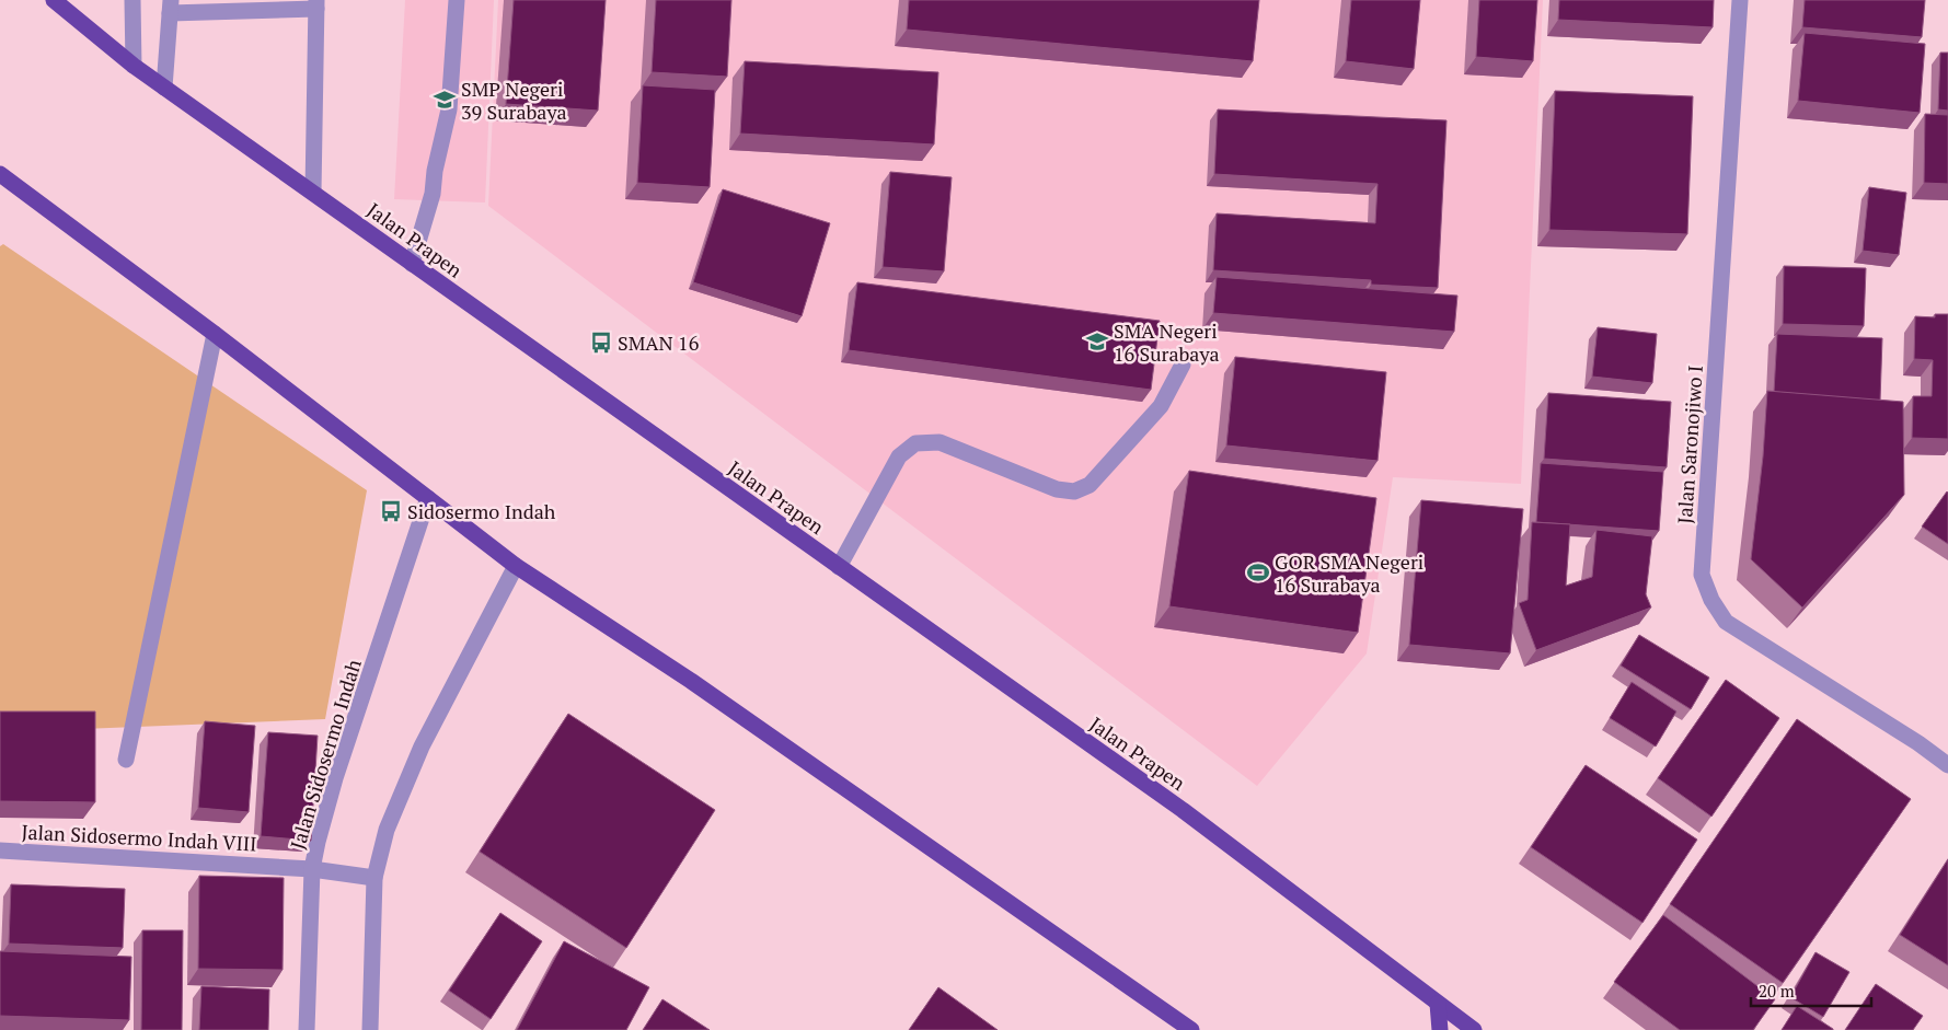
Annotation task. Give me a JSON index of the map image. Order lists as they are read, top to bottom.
{
  "streets": {
    "main road": ["Jalan Prapen"],
    "street": ["Jalan Saronojiwo I", "Jalan Sidosermo Indah", "Jalan Sidosermo Indah VIII"]
  },
  "crossings": [
    ["Jalan Sidosermo Indah", "Jalan Sidosermo Indah VIII"]
  ],
  "places": {
    "school or university": ["SMP Negeri 39 Surabaya", "SMA Negeri 16 Surabaya"],
    "bus stop": ["SMAN 16", "Sidosermo Indah"],
    "sports": ["GOR SMA Negeri 16 Surabaya"]
  },
  "scale_bar": "20 m"
}
